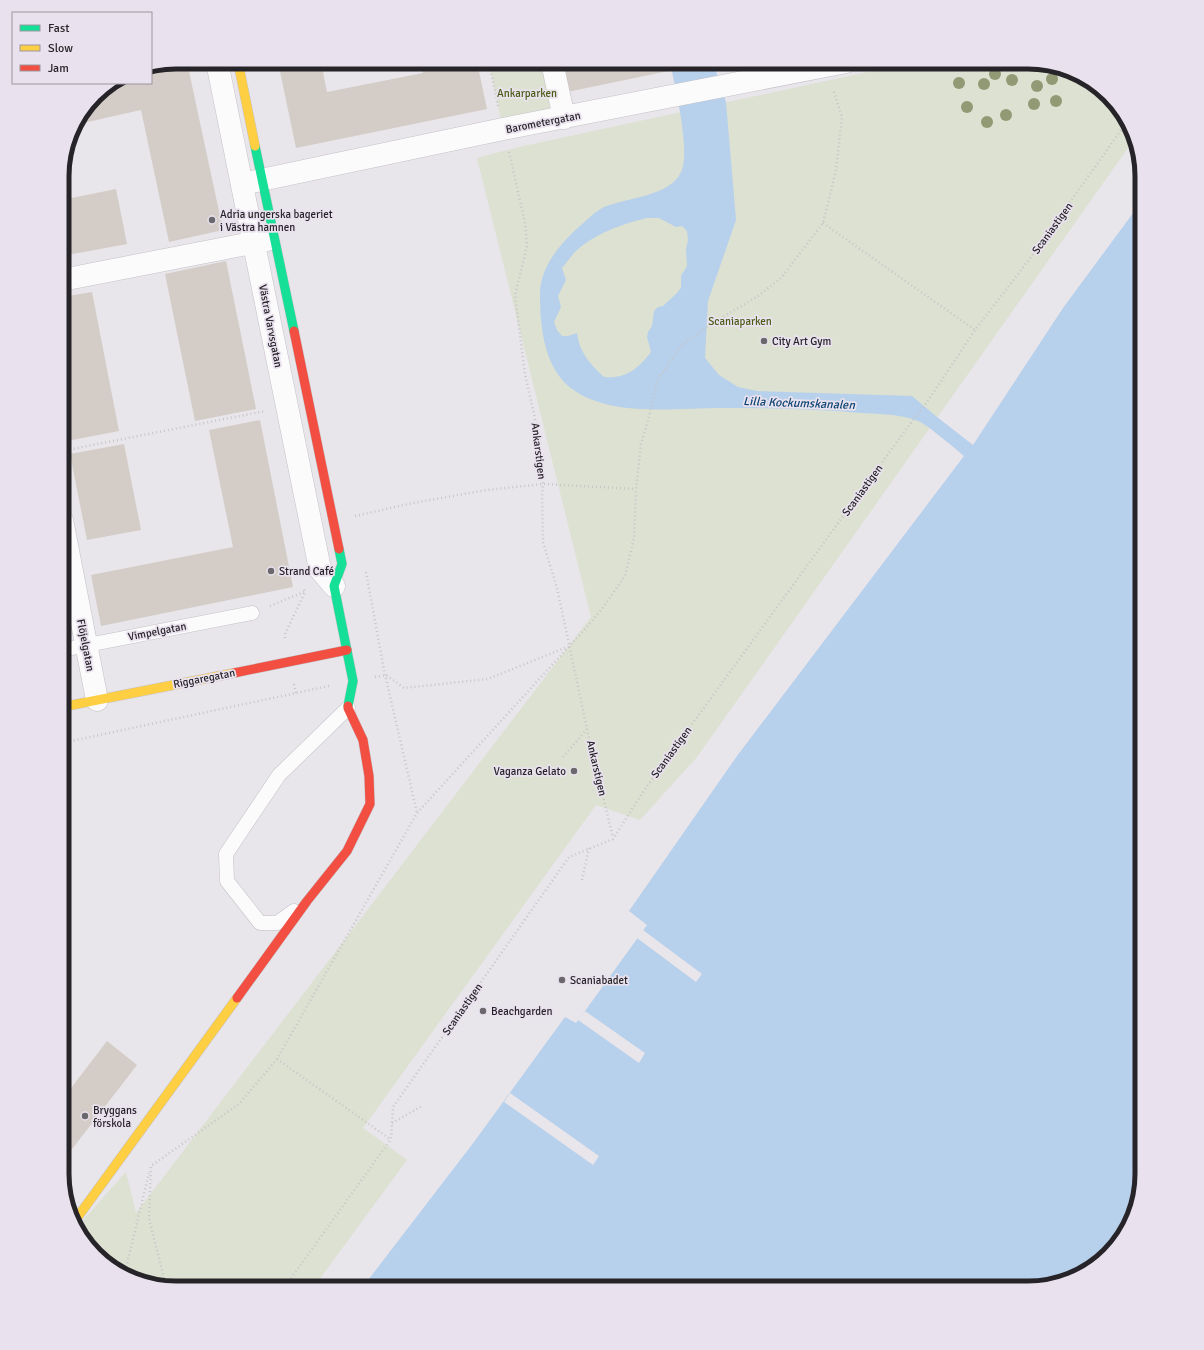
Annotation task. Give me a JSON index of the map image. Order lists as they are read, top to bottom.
{
  "streets": {
    "street": [
      "Barometergatan",
      "Västra Varvsgatan",
      "Flöjelgatan",
      "Riggaregatan"
    ],
    "lane": ["Vimpelgatan"],
    "path": ["Scaniastigen", "Ankarstigen"]
  },
  "crossings": [
    ["Barometergatan", "Västra Varvsgatan"],
    ["Barometergatan", "Ankarstigen"],
    ["Scaniastigen", "Ankarstigen"],
    ["Västra Varvsgatan", "Riggaregatan"],
    ["Vimpelgatan", "Flöjelgatan"],
    ["Flöjelgatan", "Riggaregatan"]
  ],
  "water": ["Lilla Kockumskanalen"],
  "parks": ["Ankarparken", "Scaniaparken"],
  "places": [
    "Adria ungerska bageriet i Västra hamnen",
    "City Art Gym",
    "Strand Café",
    "Vaganza Gelato",
    "Scaniabadet",
    "Beachgarden",
    "Bryggans förskola"
  ],
  "legend": ["Fast", "Slow", "Jam"]
}
